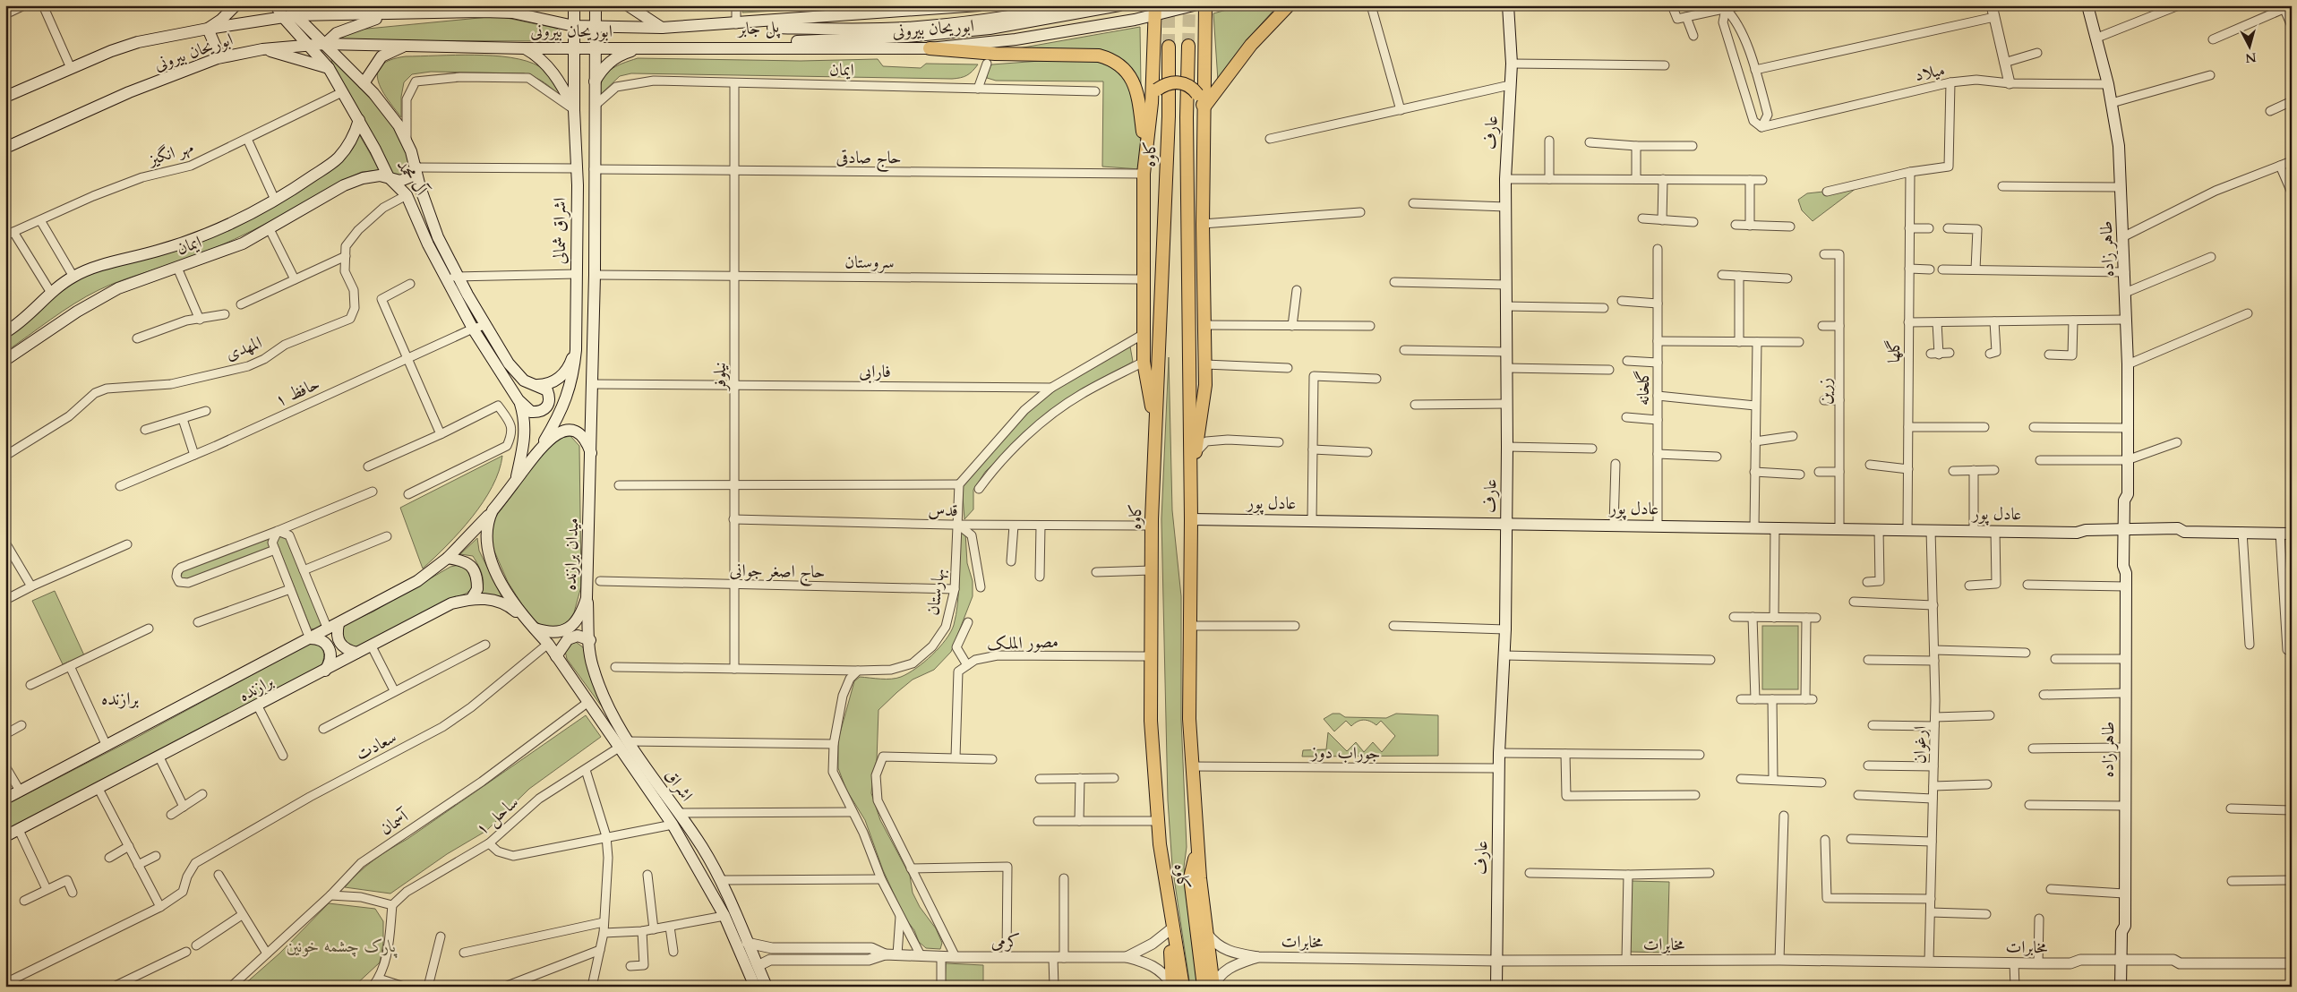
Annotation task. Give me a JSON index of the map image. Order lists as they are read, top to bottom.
{
  "streets": {
    "main road": [
      "پل جابر",
      "ابوریحان بیرونی",
      "ایمان",
      "عارف",
      "کاوه",
      "آل محمد",
      "اشراق شمالی",
      "طاهر زاده",
      "عادل پور",
      "میدان برازنده",
      "برازنده",
      "اشراق"
    ],
    "street": [
      "میلاد",
      "مهر انگیز",
      "حاج صادقی",
      "سروستان",
      "المهدی",
      "گلها",
      "فارابی",
      "نیلوفر",
      "گلخانه",
      "زرین",
      "حافظ ۱",
      "قدس",
      "حاج اصغر جوانی",
      "بهارستان",
      "مصور الملک",
      "ارغوان",
      "سعادت",
      "جوراب دوز",
      "ساحل ۱",
      "آسمان",
      "کرمی",
      "مخابرات"
    ]
  },
  "crossings": [
    ["پل جابر", "ابوریحان بیرونی"],
    ["ابوریحان بیرونی", "آل محمد"],
    ["ابوریحان بیرونی", "اشراق شمالی"],
    ["ایمان", "آل محمد"],
    ["ایمان", "اشراق شمالی"],
    ["ایمان", "نیلوفر"],
    ["میلاد", "طاهر زاده"],
    ["عارف", "عادل پور"],
    ["عارف", "جوراب دوز"],
    ["عارف", "مخابرات"],
    ["مهر انگیز", "آل محمد"],
    ["کاوه", "عادل پور"],
    ["کاوه", "قدس"],
    ["کاوه", "مصور الملک"],
    ["کاوه", "جوراب دوز"],
    ["کاوه", "کرمی"],
    ["حاج صادقی", "اشراق شمالی"],
    ["حاج صادقی", "نیلوفر"],
    ["آل محمد", "المهدی"],
    ["آل محمد", "حافظ ۱"],
    ["اشراق شمالی", "سروستان"],
    ["اشراق شمالی", "فارابی"],
    ["اشراق شمالی", "میدان برازنده"],
    ["طاهر زاده", "عادل پور"],
    ["طاهر زاده", "مخابرات"],
    ["سروستان", "نیلوفر"],
    ["گلها", "عادل پور"],
    ["فارابی", "نیلوفر"],
    ["نیلوفر", "قدس"],
    ["نیلوفر", "حاج اصغر جوانی"],
    ["نیلوفر", "بهارستان"],
    ["گلخانه", "عادل پور"],
    ["زرین", "عادل پور"],
    ["عادل پور", "ارغوان"],
    ["قدس", "بهارستان"],
    ["میدان برازنده", "اشراق"],
    ["حاج اصغر جوانی", "بهارستان"],
    ["ارغوان", "مخابرات"],
    ["سعادت", "اشراق"],
    ["اشراق", "ساحل ۱"],
    ["اشراق", "آسمان"],
    ["اشراق", "کرمی"]
  ],
  "districts": ["برازنده"],
  "parks": ["پارک چشمه خونین"],
  "north": "bottom"
}
